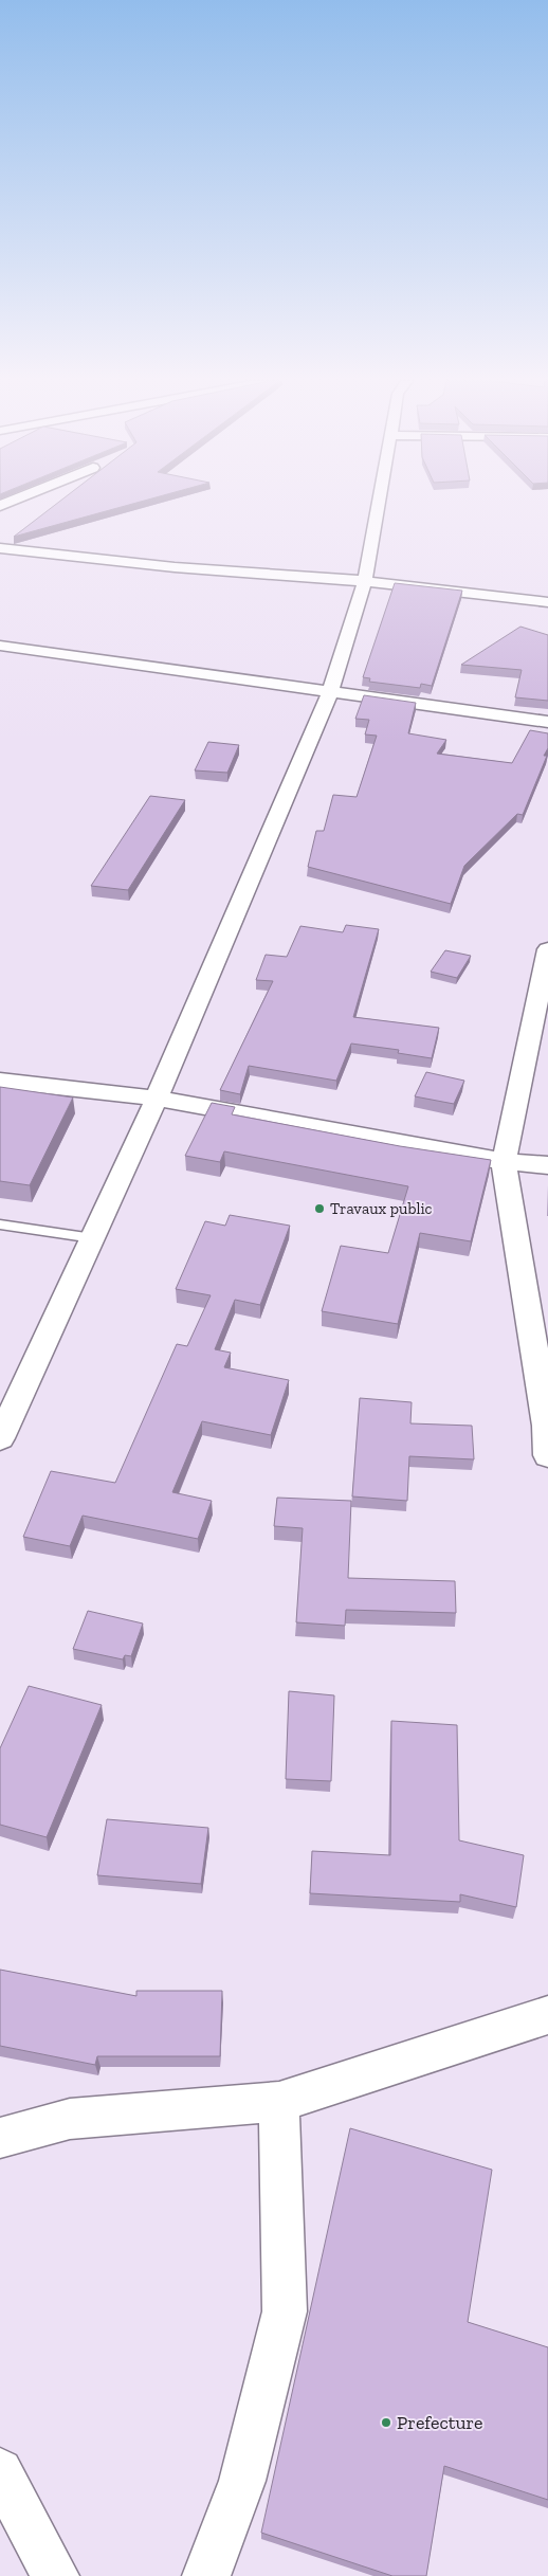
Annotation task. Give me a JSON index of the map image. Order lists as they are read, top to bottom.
{
  "places": ["Travaux public", "Prefecture"]
}
